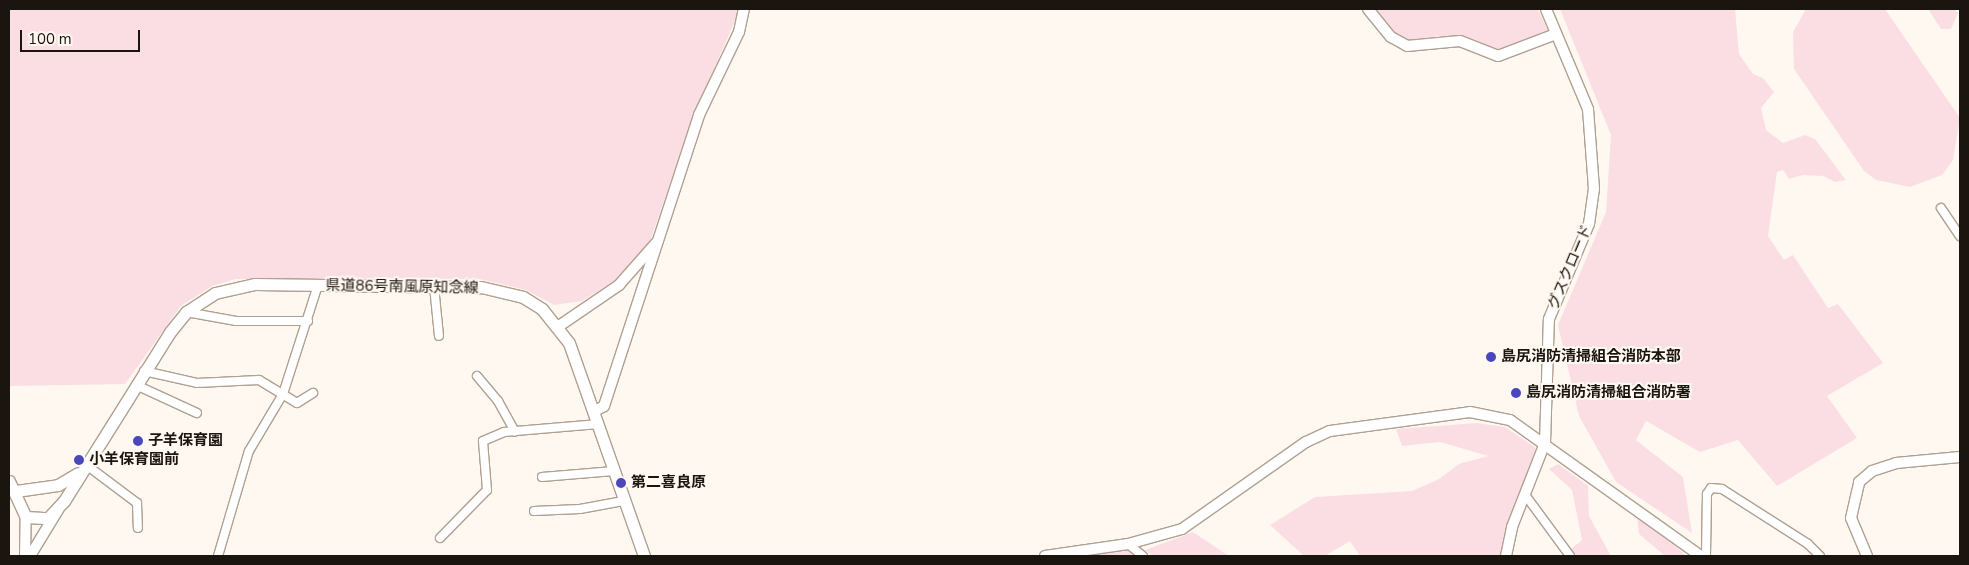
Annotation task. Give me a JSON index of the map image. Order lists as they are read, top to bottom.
{
  "streets": {
    "main road": ["県道86号南風原知念線"],
    "street": ["グスクロード"]
  },
  "places": [
    "島尻消防清掃組合消防本部",
    "島尻消防清掃組合消防署",
    "子羊保育園",
    "小羊保育園前",
    "第二喜良原"
  ],
  "scale_bar": "100 m"
}
